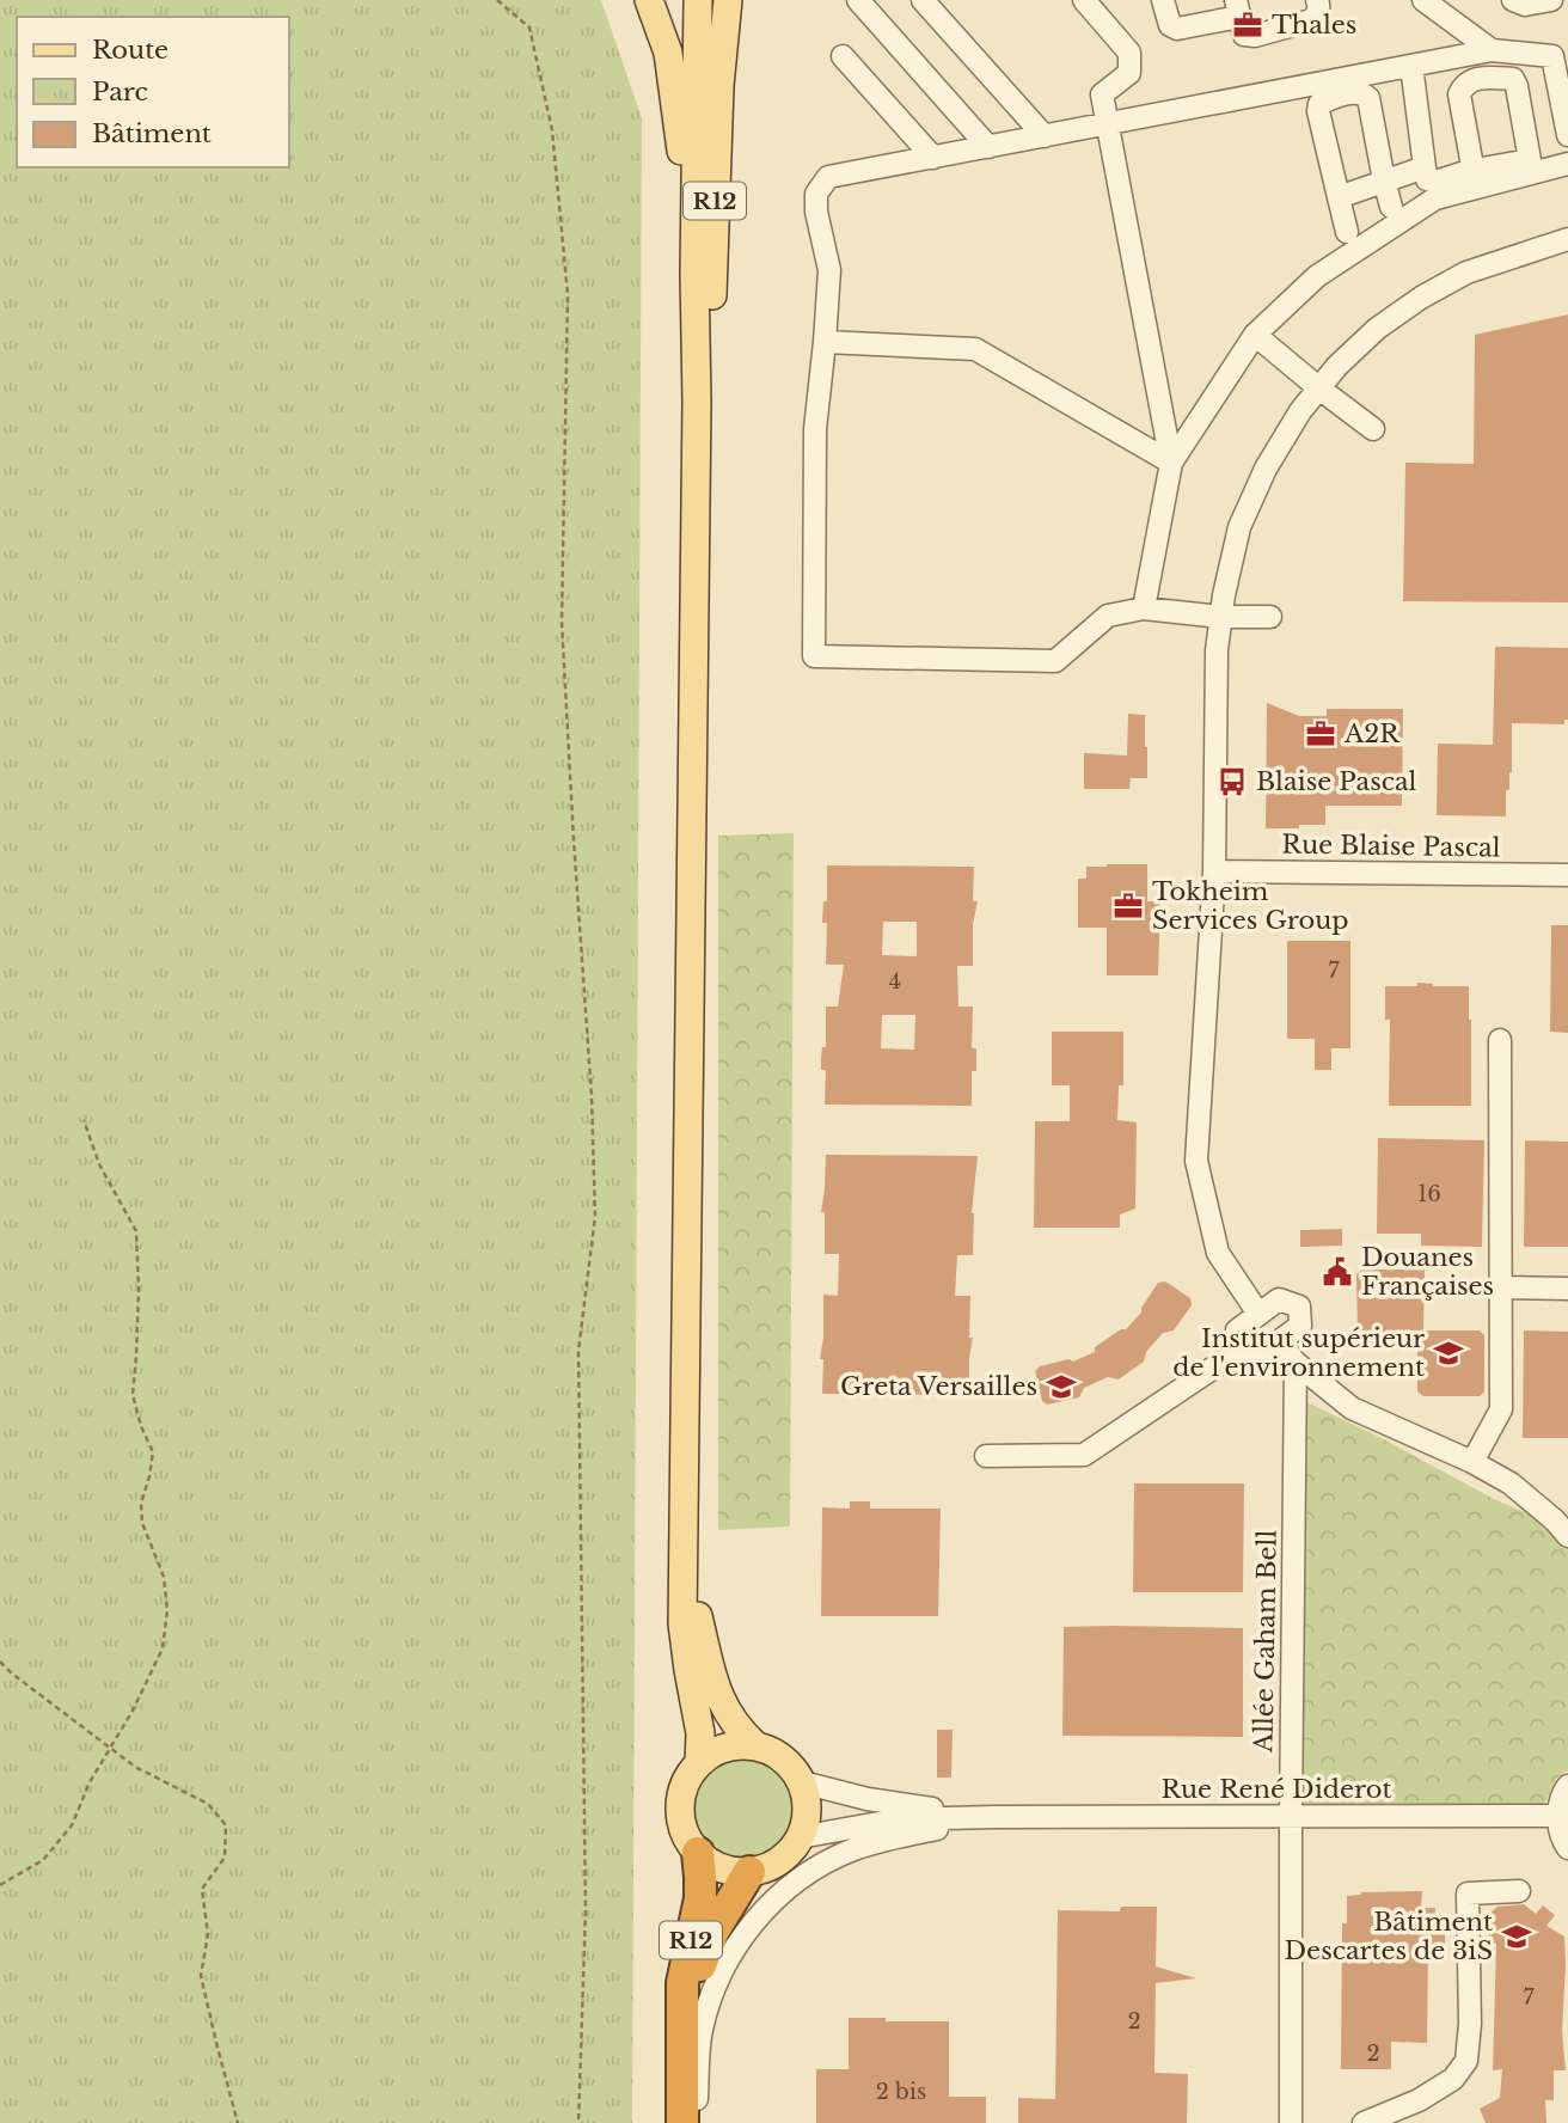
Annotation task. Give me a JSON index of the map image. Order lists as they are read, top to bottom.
{
  "streets": {
    "highway": ["R12"],
    "street": ["Rue Blaise Pascal", "Allée Gaham Bell", "Rue René Diderot"]
  },
  "crossings": [
    ["Allée Gaham Bell", "Rue René Diderot"]
  ],
  "places": {
    "office": ["Thales", "A2R", "Tokheim Services Group"],
    "bus stop": ["Blaise Pascal"],
    "public building": ["Douanes Françaises"],
    "school or university": ["Institut supérieur de l'environnement", "Greta Versailles", "Bâtiment Descartes de 3iS"]
  },
  "house_numbers": [
    "7",
    "4",
    "16",
    "7",
    "2",
    "2",
    "2 bis"
  ],
  "legend": ["Route", "Parc", "Bâtiment"]
}
